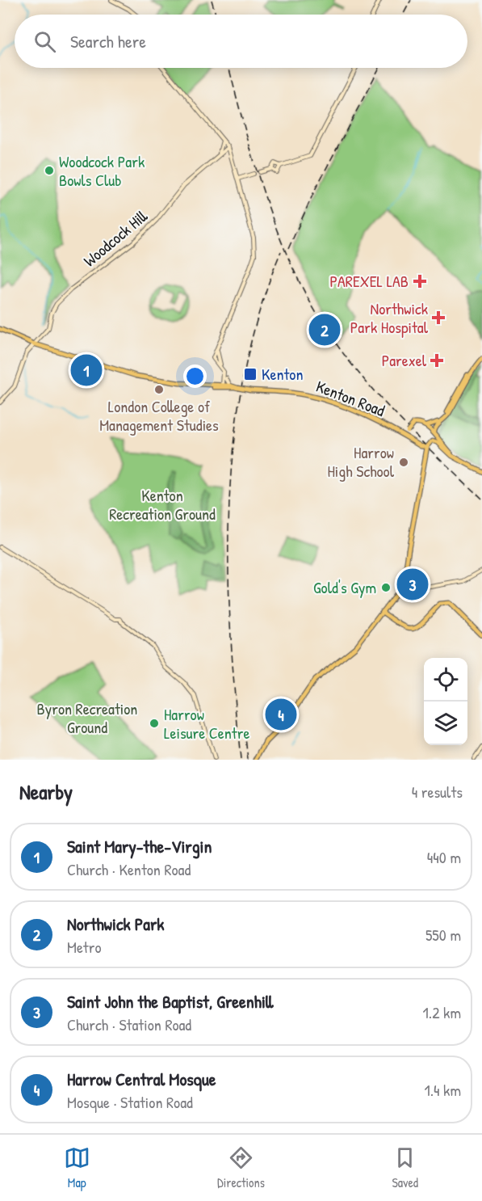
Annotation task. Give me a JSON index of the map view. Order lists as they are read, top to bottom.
{
  "streets": {
    "main road": ["Kenton Road"],
    "street": ["Woodcock Hill"]
  },
  "crossings": [
    ["Woodcock Hill", "Kenton Road"]
  ],
  "parks": ["Kenton Recreation Ground", "Byron Recreation Ground"],
  "places": {
    "other": [
      "Woodcock Park Bowls Club",
      "London College of Management Studies",
      "Harrow High School",
      "Gold's Gym",
      "Harrow Leisure Centre"
    ],
    "health": ["PAREXEL LAB", "Northwick Park Hospital", "Parexel"],
    "transit": ["Kenton"]
  },
  "page": {
    "search": "Search here",
    "pins": [
      "2",
      "1",
      "3",
      "4"
    ],
    "heading": ["Nearby", "4 results"],
    "list": [
      {
        "mark": "1",
        "name": "Saint Mary-the-Virgin",
        "note": "Church · Kenton Road",
        "value": "440 m"
      },
      {
        "mark": "2",
        "name": "Northwick Park",
        "note": "Metro",
        "value": "550 m"
      },
      {
        "mark": "3",
        "name": "Saint John the Baptist, Greenhill",
        "note": "Church · Station Road",
        "value": "1.2 km"
      },
      {
        "mark": "4",
        "name": "Harrow Central Mosque",
        "note": "Mosque · Station Road",
        "value": "1.4 km"
      }
    ],
    "nav": ["Map", "Directions", "Saved"]
  }
}
